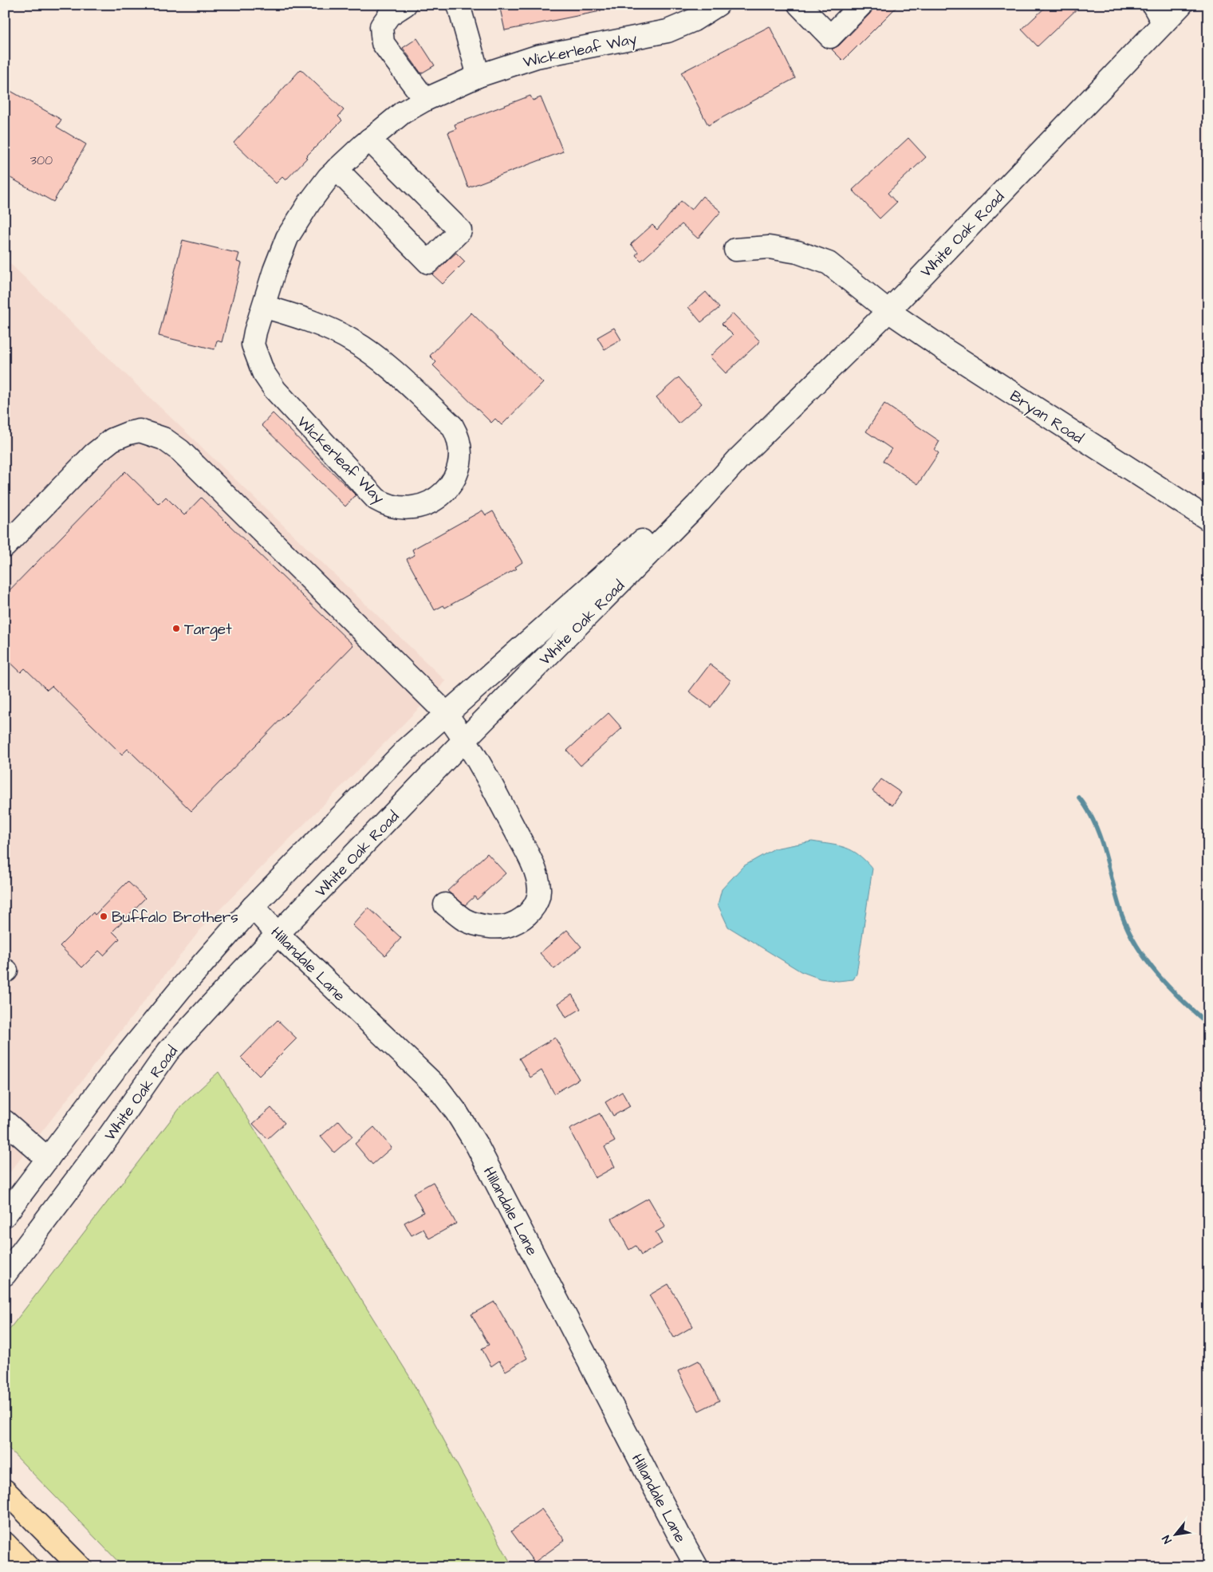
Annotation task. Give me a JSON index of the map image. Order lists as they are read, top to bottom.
{
  "streets": {
    "street": [
      "Wickerleaf Way",
      "White Oak Road",
      "Bryan Road",
      "Hillandale Lane"
    ]
  },
  "crossings": [
    ["White Oak Road", "Bryan Road"],
    ["White Oak Road", "Hillandale Lane"]
  ],
  "places": ["Target", "Buffalo Brothers"],
  "house_numbers": ["300"],
  "north": "bottom left"
}
